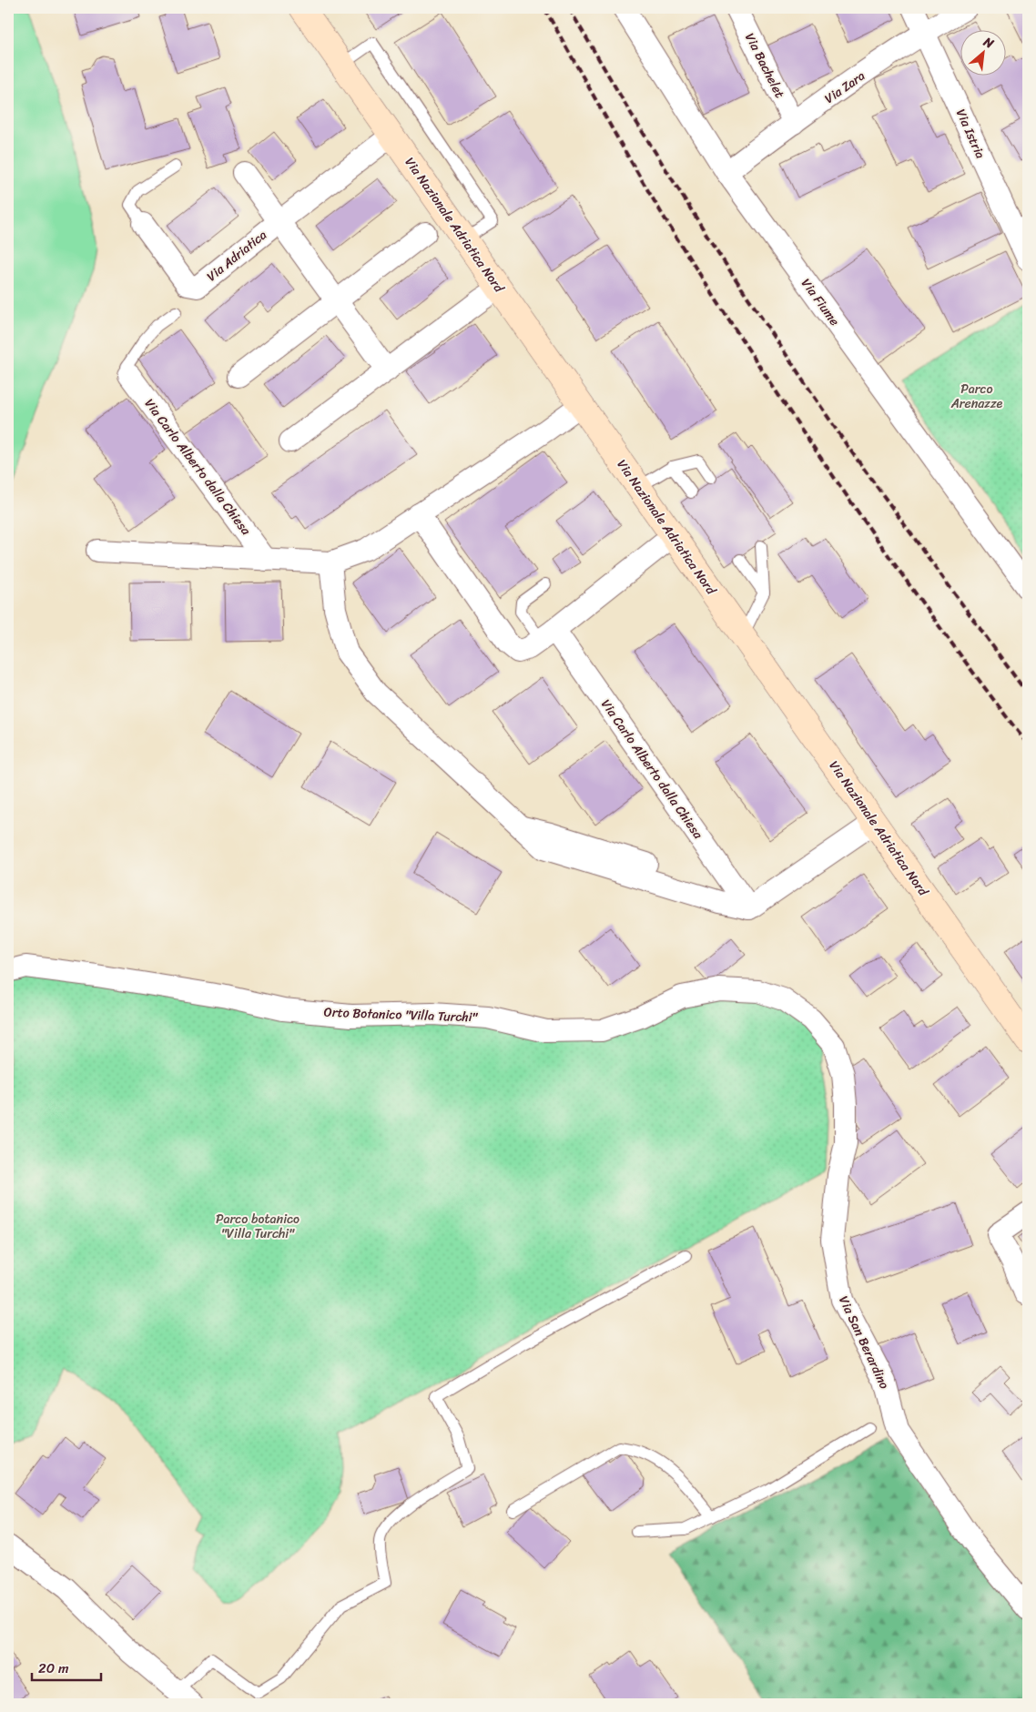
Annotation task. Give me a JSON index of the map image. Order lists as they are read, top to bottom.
{
  "streets": {
    "main road": ["Via Nazionale Adriatica Nord"],
    "street": [
      "Via Bachelet",
      "Via Zara",
      "Via Istria",
      "Via Adriatica",
      "Via Fiume",
      "Via Carlo Alberto dalla Chiesa",
      "Orto Botanico \"Villa Turchi\"",
      "Via San Berardino"
    ]
  },
  "crossings": [
    ["Via Bachelet", "Via Zara"],
    ["Via Zara", "Via Istria"],
    ["Via Zara", "Via Fiume"],
    ["Via Nazionale Adriatica Nord", "Via Adriatica"],
    ["Orto Botanico \"Villa Turchi\"", "Via San Berardino"]
  ],
  "parks": ["Parco Arenazze", "Parco botanico \"Villa Turchi\""],
  "scale_bar": "20 m",
  "north": "top right"
}
